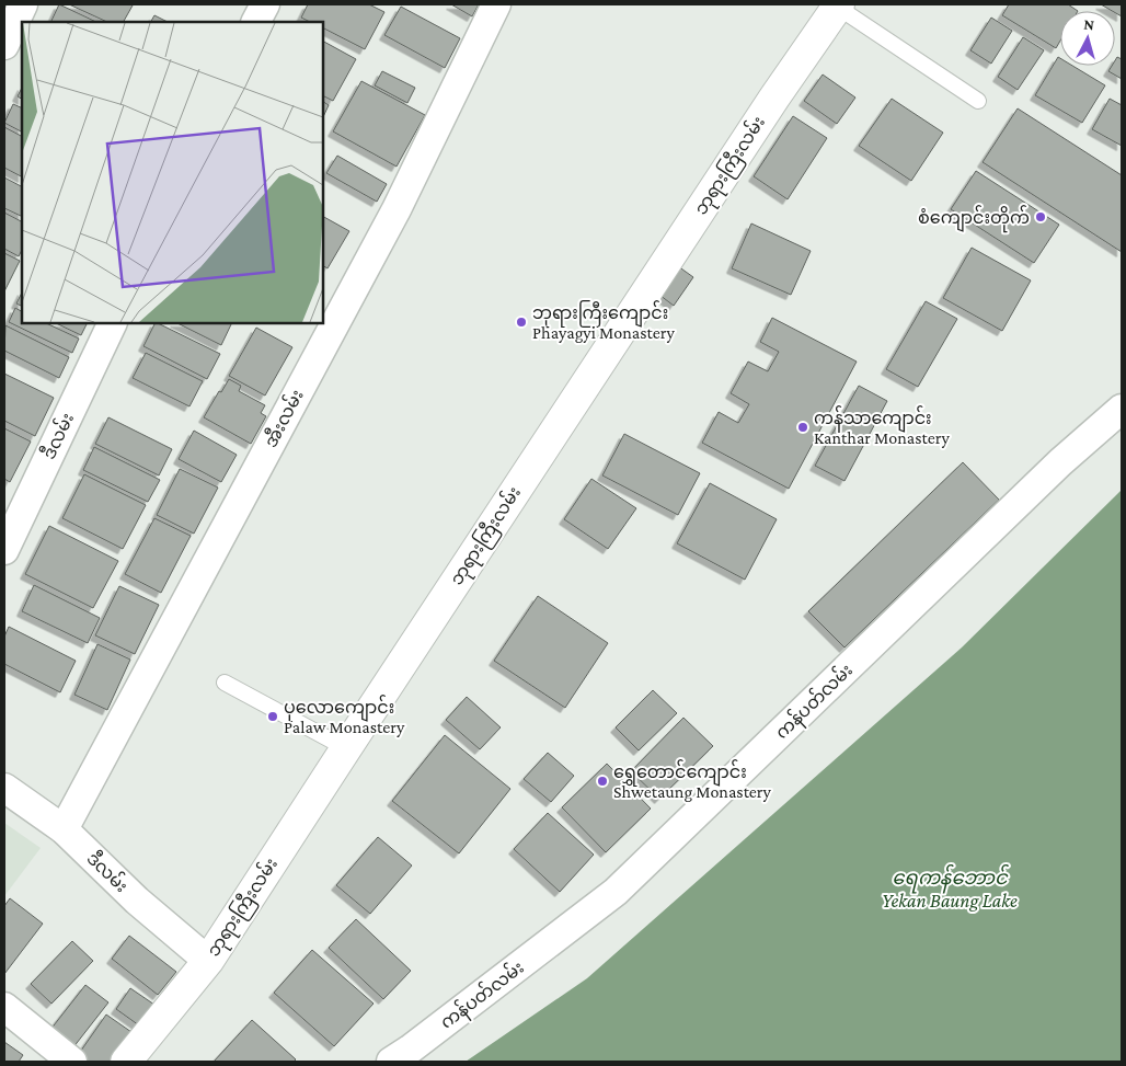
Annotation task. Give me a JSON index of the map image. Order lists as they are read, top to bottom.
{
  "streets": {
    "main road": ["ဘုရားကြီးလမ်း"],
    "street": ["အီးလမ်း", "ဒီလမ်း", "ကန်ပတ်လမ်း"]
  },
  "crossings": [
    ["ဘုရားကြီးလမ်း", "ဒီလမ်း"],
    ["အီးလမ်း", "ဒီလမ်း"]
  ],
  "water": ["ရေကန်ဘောင် Yekan Baung Lake"],
  "places": [
    "စံကျောင်းတိုက်",
    "ဘုရားကြီးကျောင်း Phayagyi Monastery",
    "ကန်သာကျောင်း Kanthar Monastery",
    "ပုလောကျောင်း Palaw Monastery",
    "ရွှေတောင်ကျောင်း Shwetaung Monastery"
  ],
  "north": "top"
}
